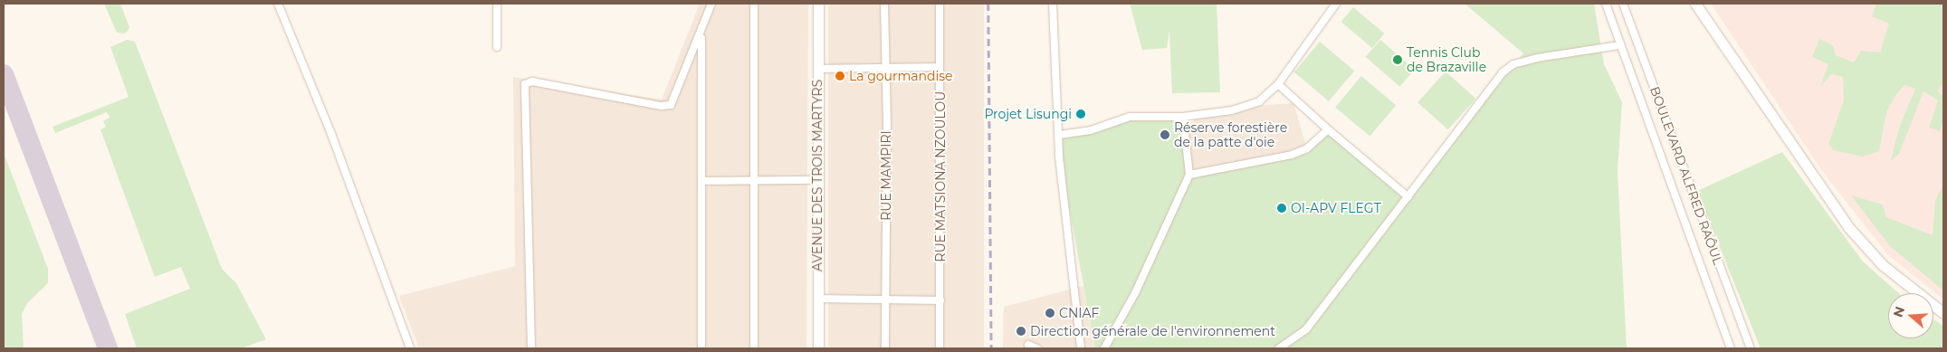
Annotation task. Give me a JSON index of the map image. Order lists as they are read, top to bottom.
{
  "streets": {
    "street": [
      "AVENUE DES TROIS MARTYRS",
      "RUE MAMPIRI",
      "BOULEVARD ALFRED RAÔUL",
      "RUE MATSIONA NZOULOU"
    ]
  },
  "places": [
    "Tennis Club de Brazaville",
    "La gourmandise",
    "Projet Lisungi",
    "Réserve forestière de la patte d'oie",
    "OI-APV FLEGT",
    "CNIAF",
    "Direction générale de l'environnement"
  ],
  "north": "left"
}
